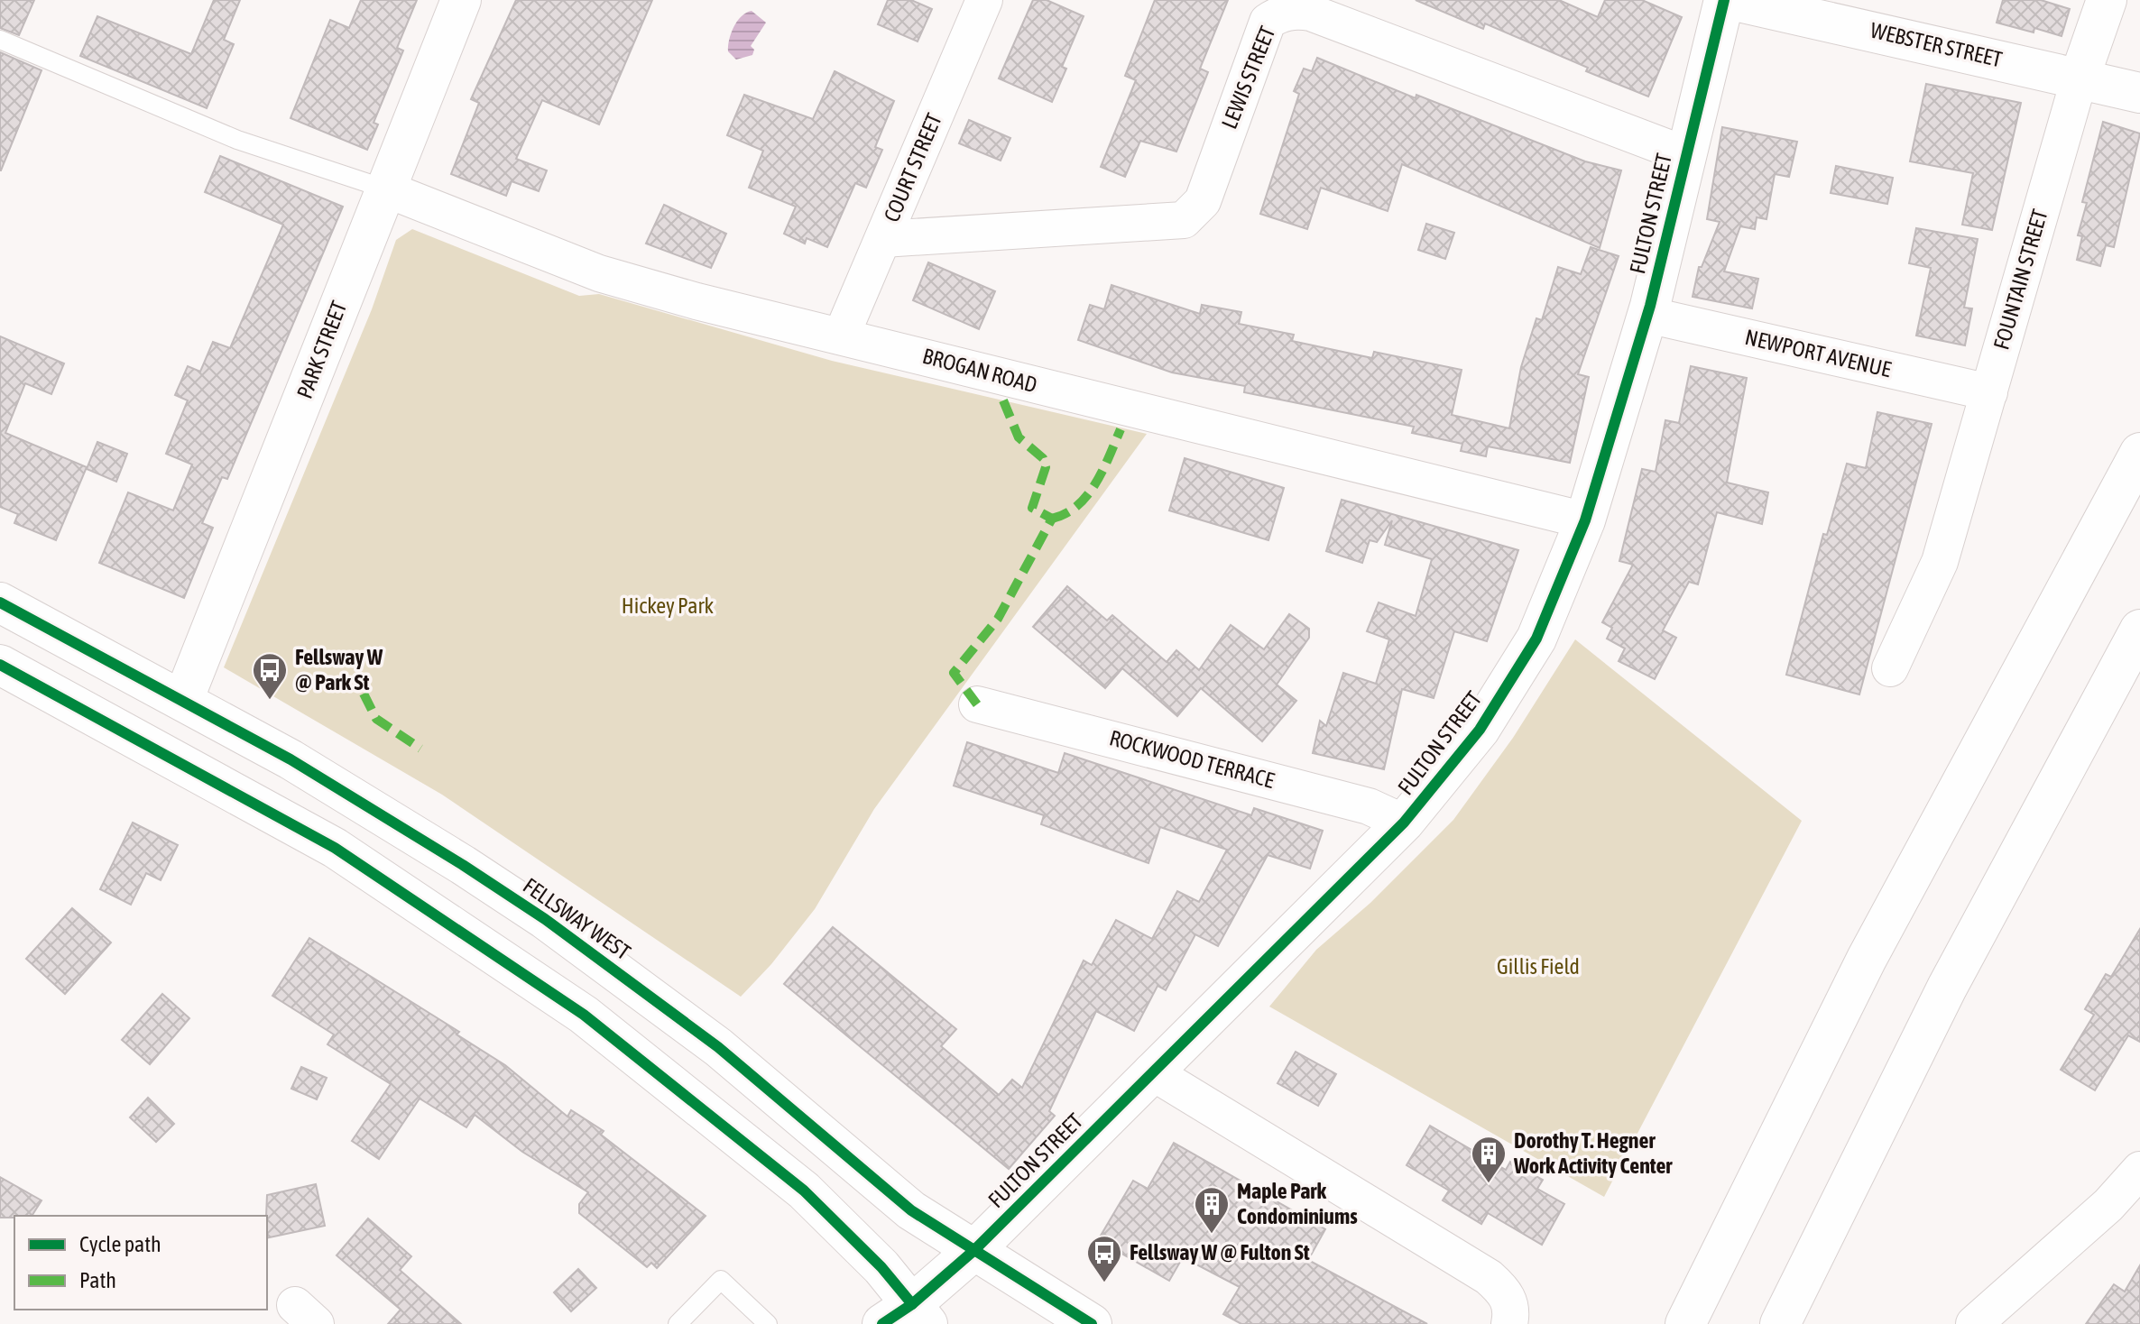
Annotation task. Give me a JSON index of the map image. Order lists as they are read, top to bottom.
{
  "streets": {
    "main road": [
      "WEBSTER STREET",
      "FULTON STREET",
      "FOUNTAIN STREET",
      "PARK STREET",
      "FELLSWAY WEST"
    ],
    "street": [
      "LEWIS STREET",
      "COURT STREET",
      "NEWPORT AVENUE",
      "BROGAN ROAD",
      "ROCKWOOD TERRACE"
    ]
  },
  "crossings": [
    ["WEBSTER STREET", "FOUNTAIN STREET"],
    ["LEWIS STREET", "COURT STREET"],
    ["LEWIS STREET", "FULTON STREET"],
    ["COURT STREET", "BROGAN ROAD"],
    ["FULTON STREET", "NEWPORT AVENUE"],
    ["FULTON STREET", "BROGAN ROAD"],
    ["FULTON STREET", "ROCKWOOD TERRACE"],
    ["FULTON STREET", "FELLSWAY WEST"],
    ["FOUNTAIN STREET", "NEWPORT AVENUE"],
    ["PARK STREET", "BROGAN ROAD"],
    ["PARK STREET", "FELLSWAY WEST"]
  ],
  "parks": ["Hickey Park", "Gillis Field"],
  "places": {
    "bus stop": ["Fellsway W @ Park St", "Fellsway W @ Fulton St"],
    "building": ["Dorothy T. Hegner Work Activity Center", "Maple Park Condominiums"]
  },
  "legend": ["Cycle path", "Path"]
}
